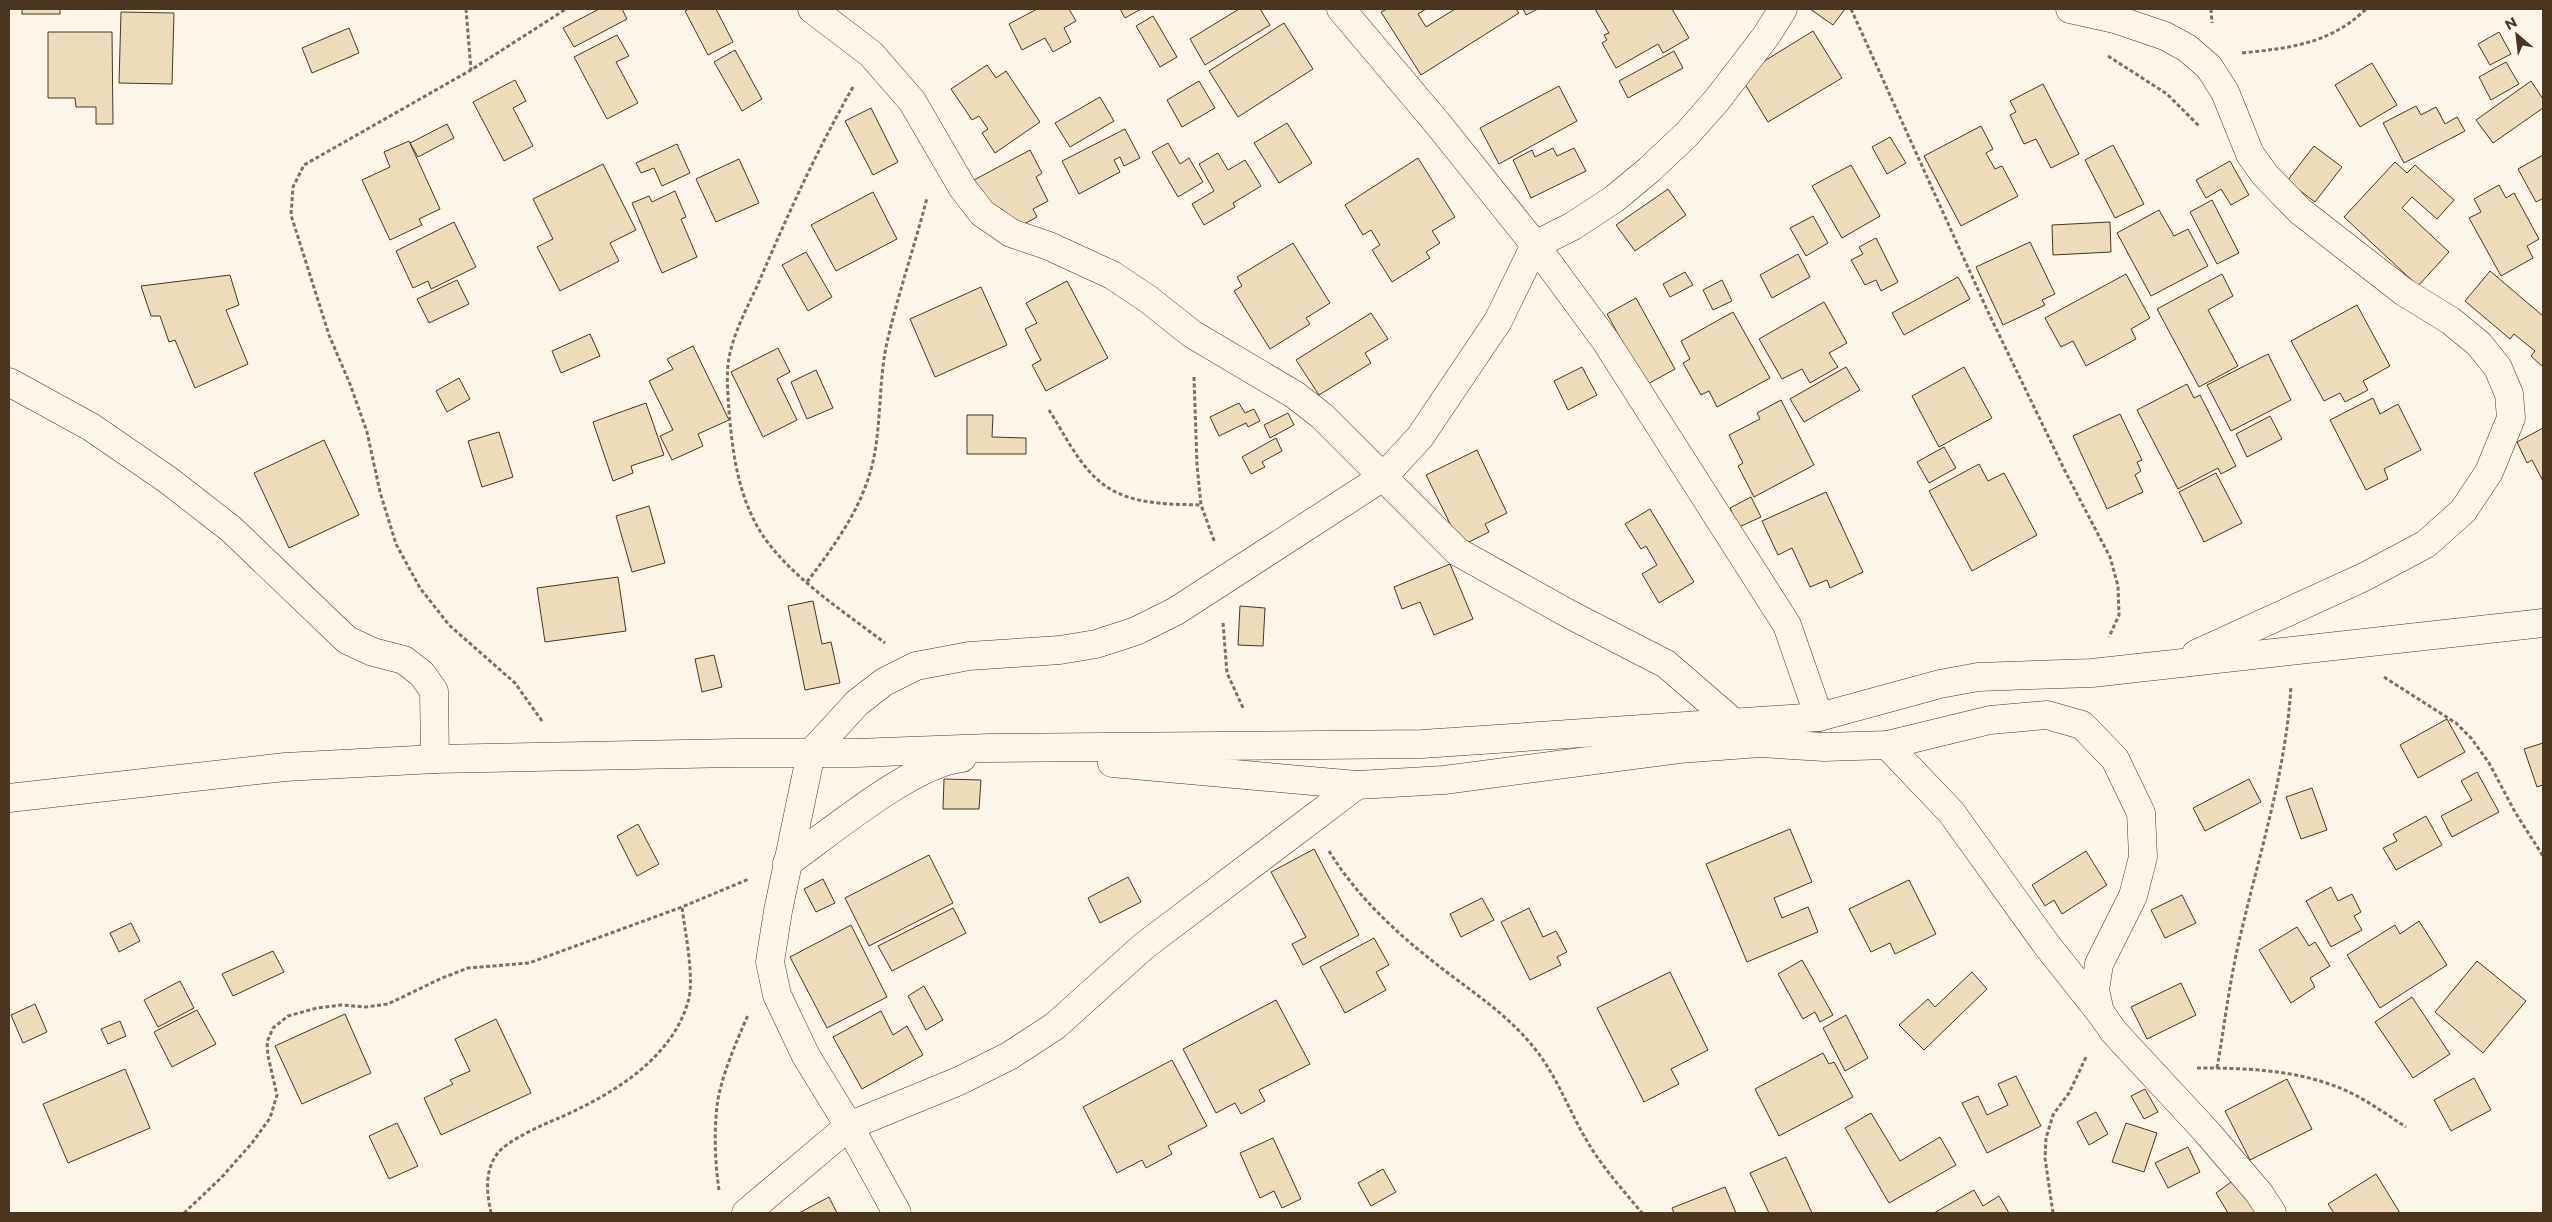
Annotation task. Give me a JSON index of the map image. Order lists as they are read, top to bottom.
{
  "north": "top left"
}
